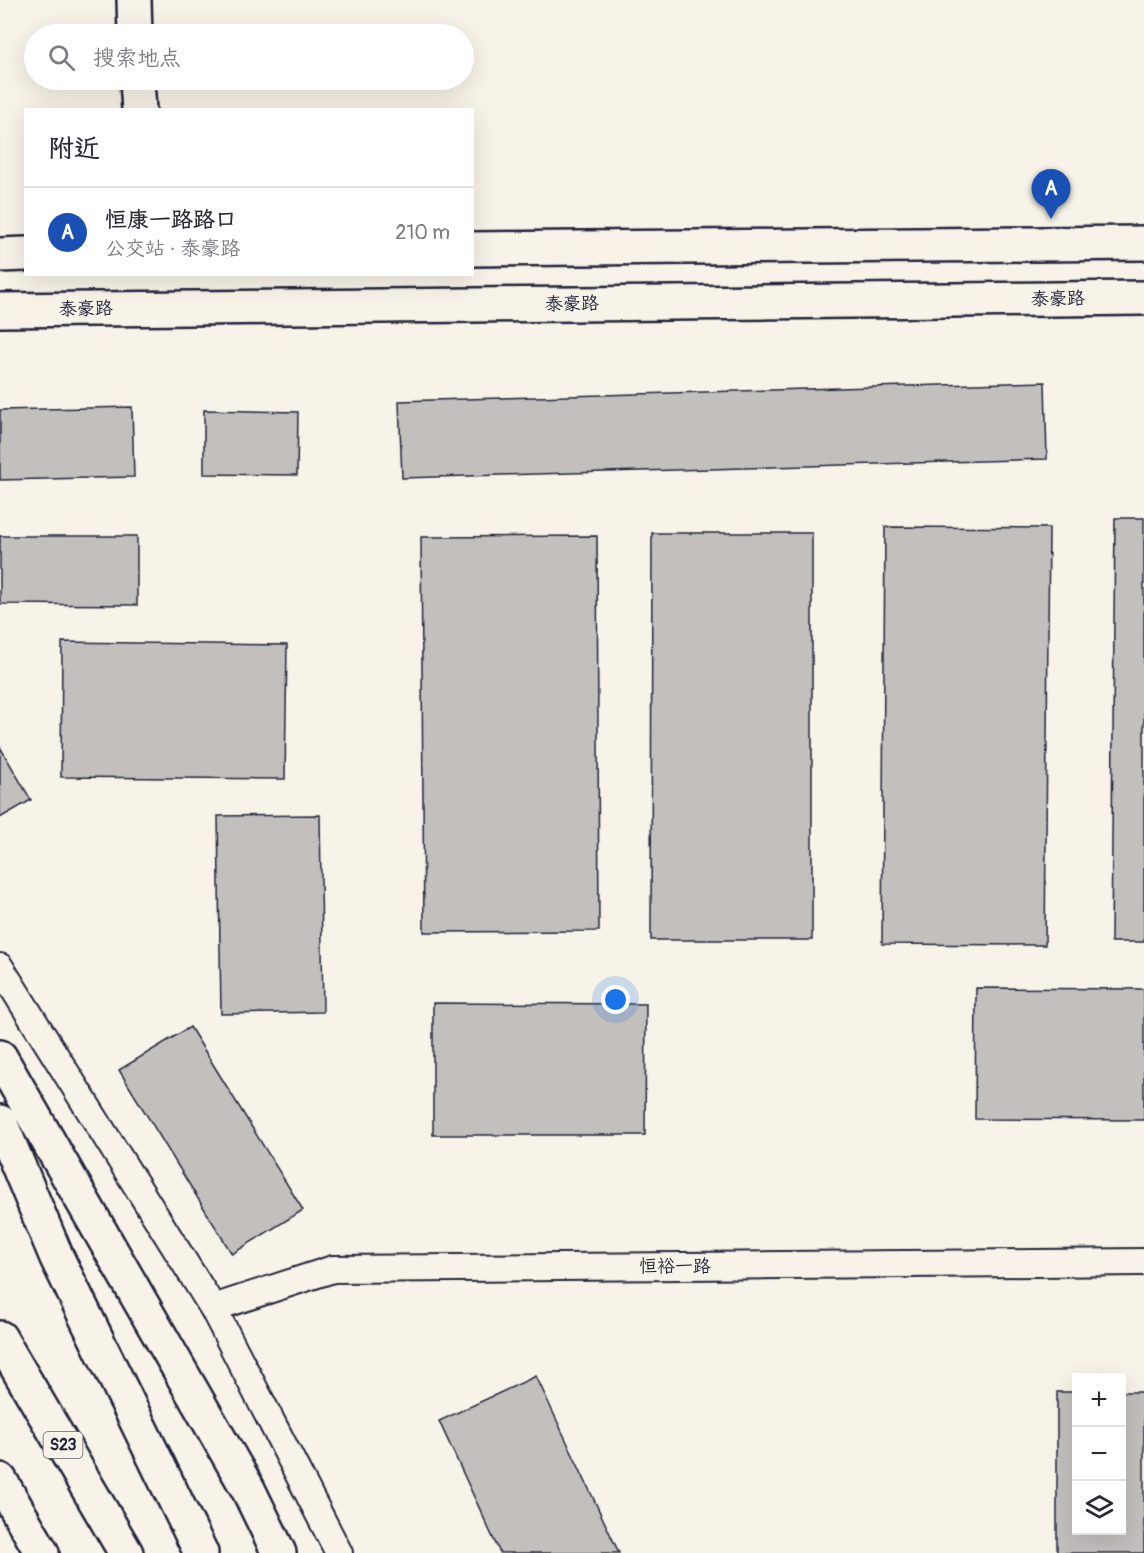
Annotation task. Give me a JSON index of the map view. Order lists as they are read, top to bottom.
{
  "streets": {
    "main road": ["泰豪路", "S23"],
    "street": ["恒裕一路"]
  },
  "page": {
    "search": "搜索地点",
    "heading": "附近",
    "pins": "A",
    "list": [
      {
        "mark": "A",
        "name": "恒康一路路口",
        "note": "公交站 · 泰豪路",
        "value": "210 m"
      }
    ],
    "map_buttons": ["+", "−"]
  }
}
